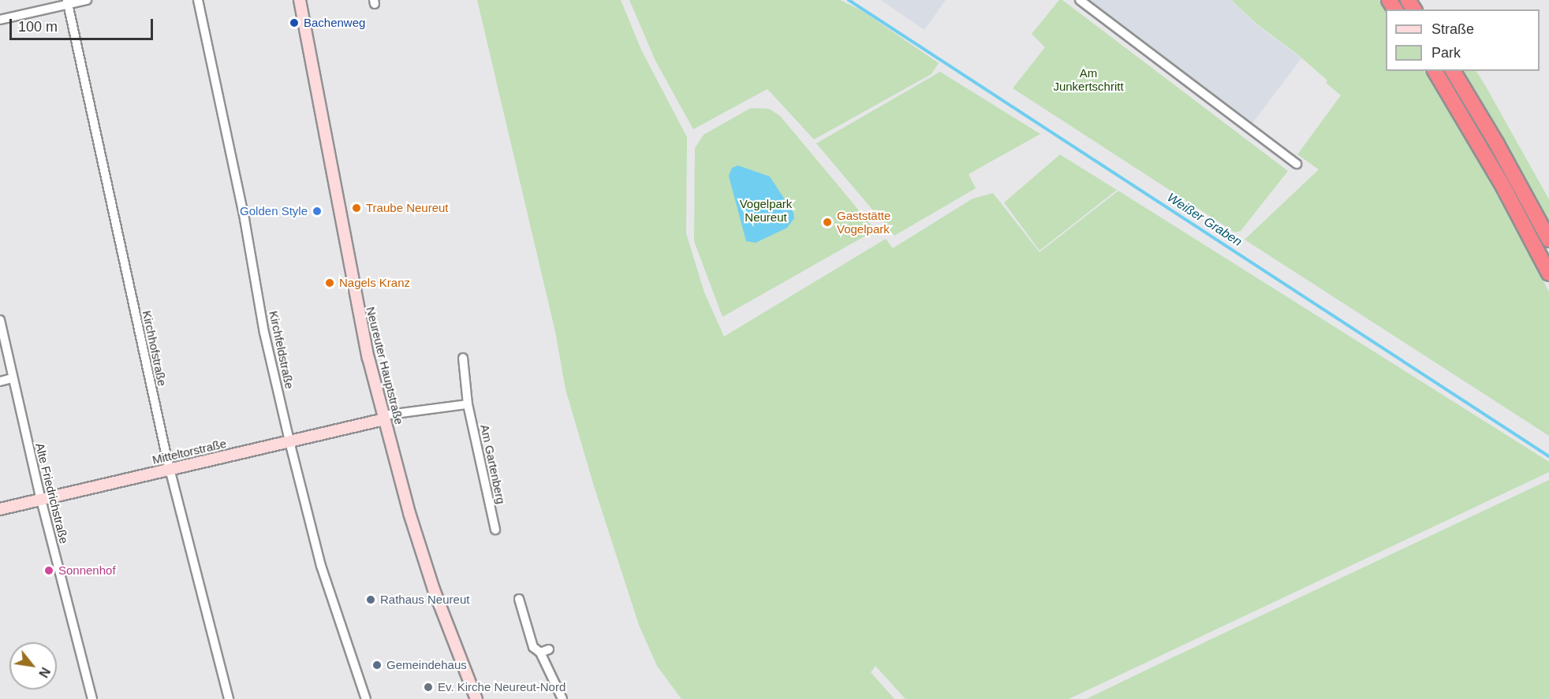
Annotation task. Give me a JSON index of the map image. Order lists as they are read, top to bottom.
{
  "streets": {
    "street": [
      "Kirchhofstraße",
      "Kirchfeldstraße",
      "Neureuter Hauptstraße",
      "Mitteltorstraße",
      "Am Gartenberg",
      "Alte Friedrichstraße"
    ]
  },
  "crossings": [
    ["Kirchhofstraße", "Mitteltorstraße"],
    ["Kirchfeldstraße", "Mitteltorstraße"],
    ["Neureuter Hauptstraße", "Mitteltorstraße"],
    ["Mitteltorstraße", "Alte Friedrichstraße"]
  ],
  "water": ["Weißer Graben"],
  "parks": ["Am Junkertschritt", "Vogelpark Neureut"],
  "places": [
    "Bachenweg",
    "Traube Neureut",
    "Golden Style",
    "Gaststätte Vogelpark",
    "Nagels Kranz",
    "Sonnenhof",
    "Rathaus Neureut",
    "Gemeindehaus",
    "Ev. Kirche Neureut-Nord"
  ],
  "legend": ["Straße", "Park"],
  "scale_bar": "100 m",
  "north": "bottom right"
}
